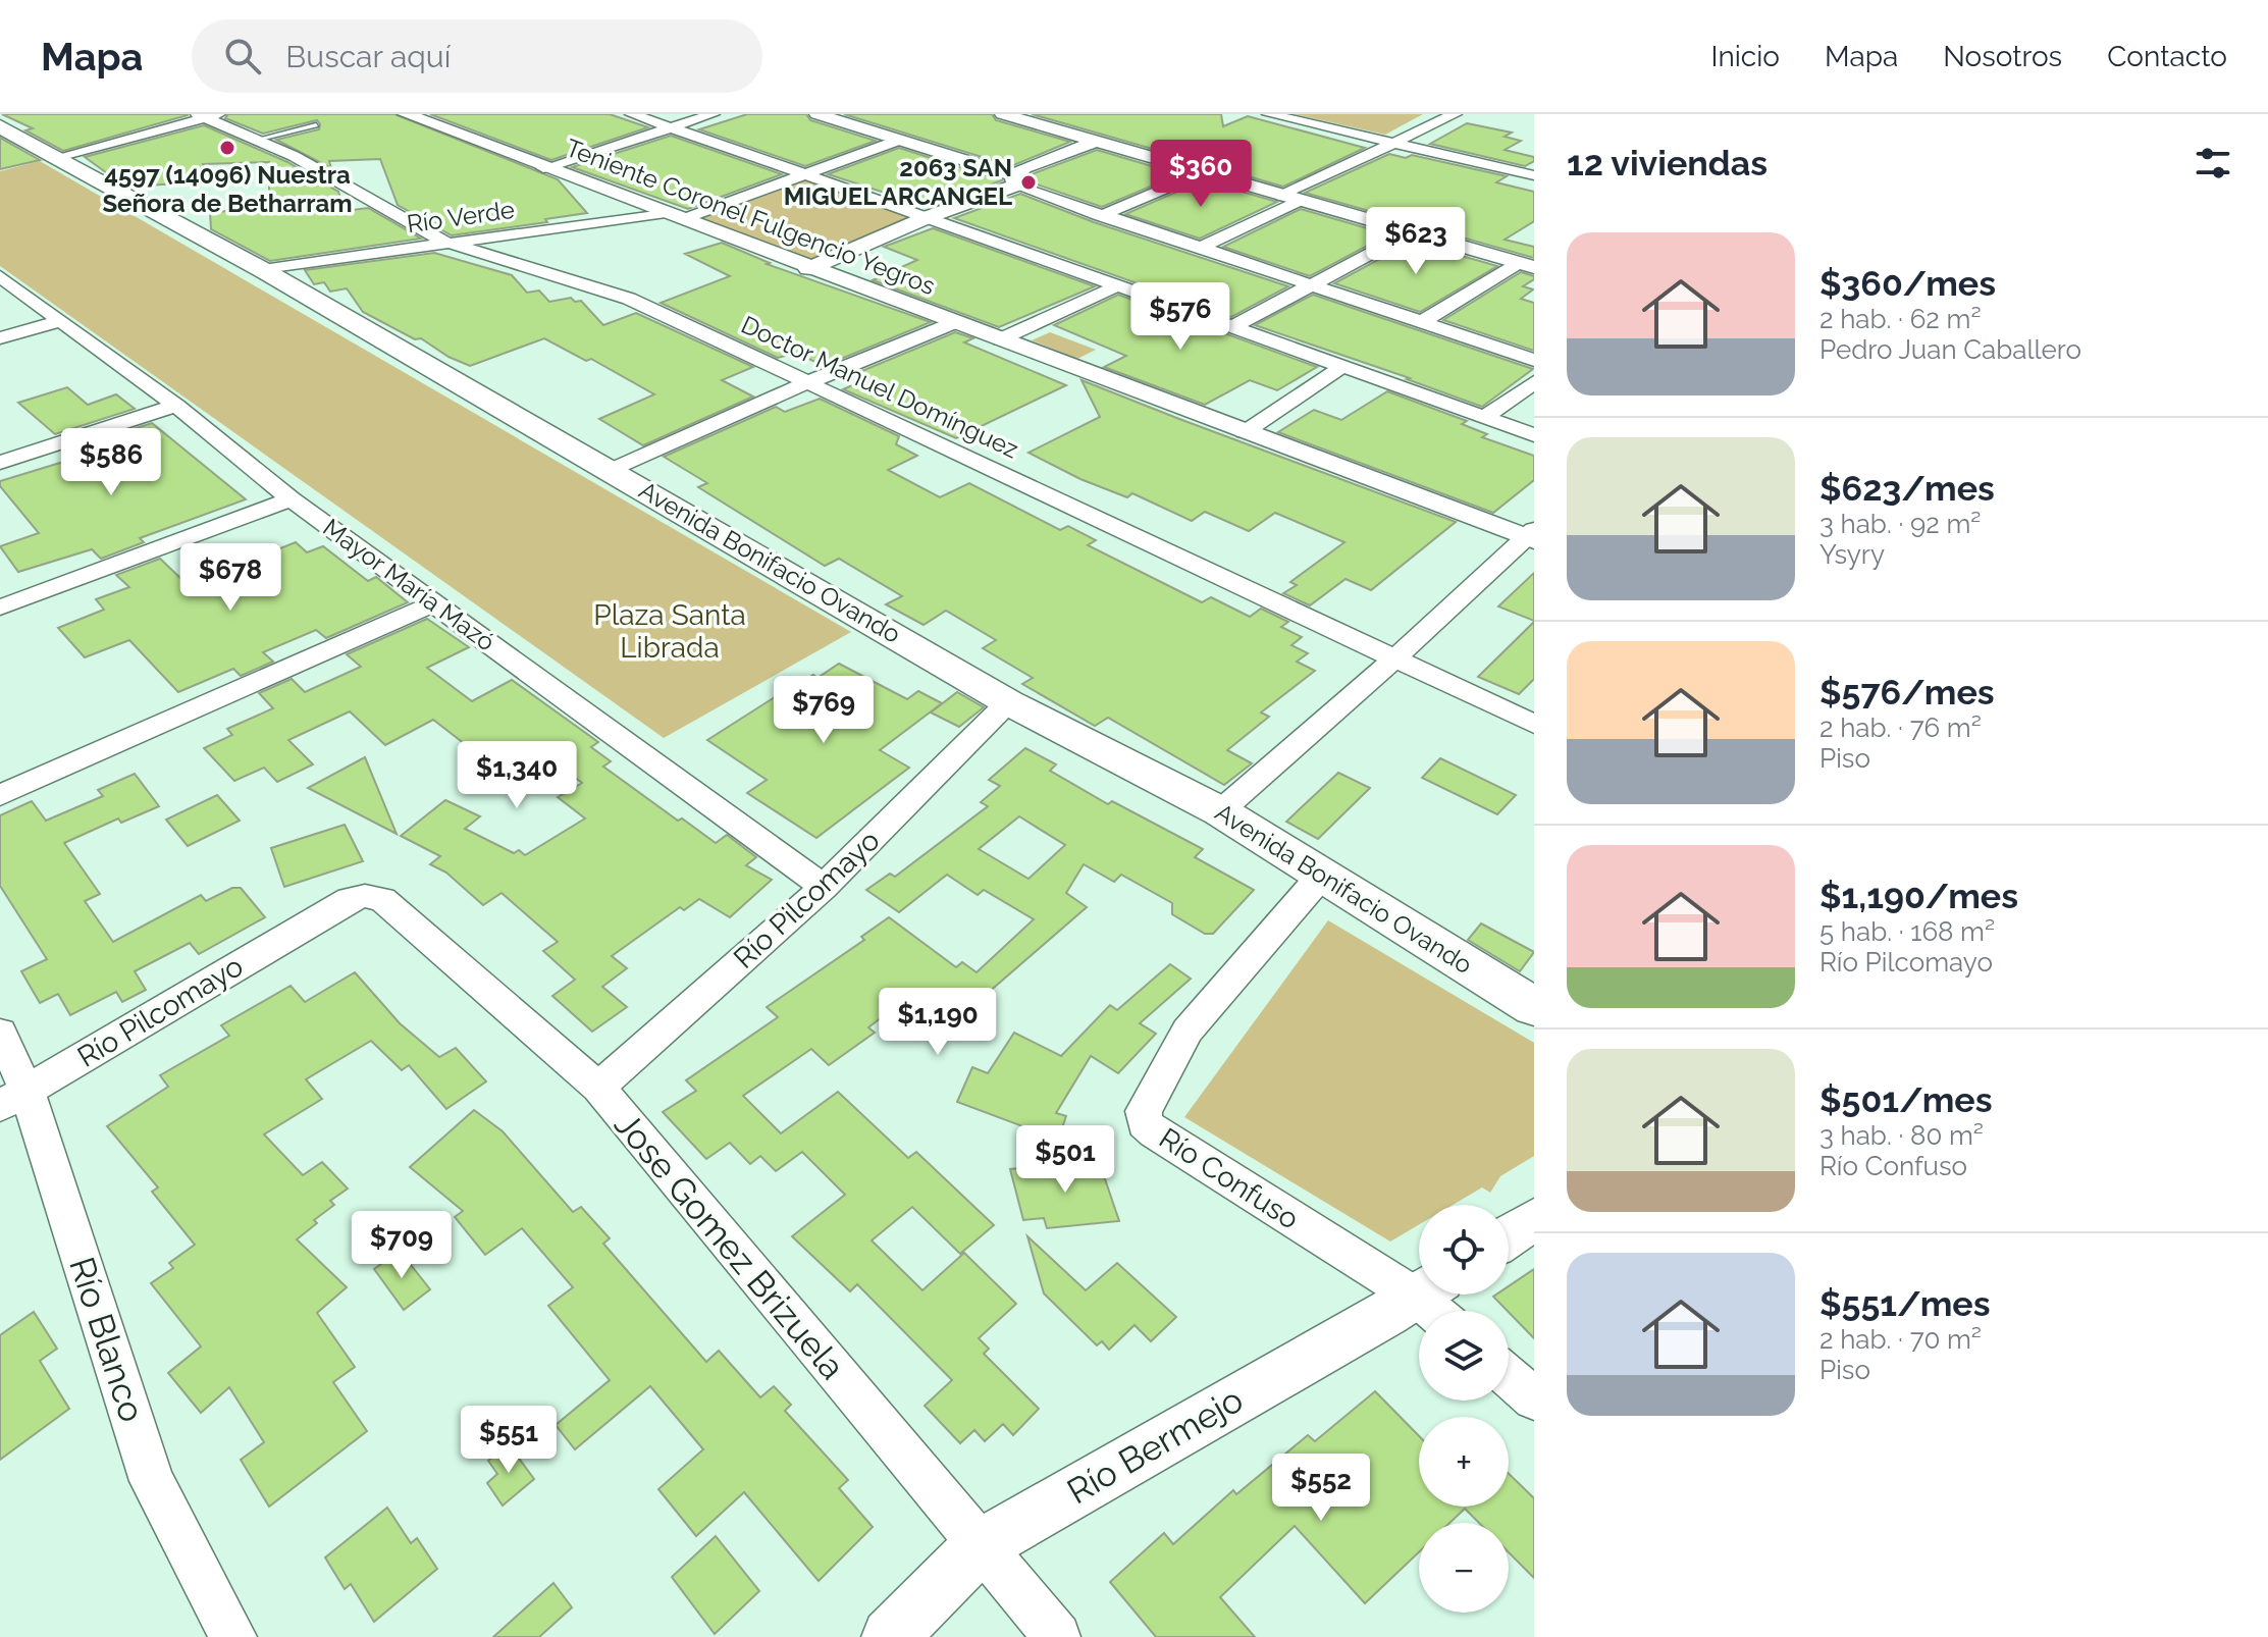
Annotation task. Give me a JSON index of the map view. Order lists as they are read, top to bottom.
{
  "streets": {
    "main road": ["Avenida Bonifacio Ovando"],
    "street": [
      "Río Verde",
      "Teniente Coronel Fulgencio Yegros",
      "Doctor Manuel Domínguez",
      "Mayor María Mazó",
      "Río Pilcomayo",
      "Río Confuso",
      "Jose Gomez Brizuela",
      "Río Blanco",
      "Río Bermejo"
    ]
  },
  "crossings": [
    ["Río Verde", "Teniente Coronel Fulgencio Yegros"],
    ["Río Verde", "Doctor Manuel Domínguez"],
    ["Río Verde", "Avenida Bonifacio Ovando"],
    ["Avenida Bonifacio Ovando", "Río Pilcomayo"],
    ["Avenida Bonifacio Ovando", "Río Confuso"],
    ["Mayor María Mazó", "Río Pilcomayo"],
    ["Río Pilcomayo", "Jose Gomez Brizuela"],
    ["Río Pilcomayo", "Río Blanco"],
    ["Río Confuso", "Río Bermejo"],
    ["Jose Gomez Brizuela", "Río Bermejo"]
  ],
  "parks": ["Plaza Santa Librada"],
  "places": ["4597 (14096) Nuestra Señora de Betharram", "2063 SAN MIGUEL ARCANGEL"],
  "page": {
    "header": "Mapa",
    "search": "Buscar aquí",
    "nav": [
      "Inicio",
      "Mapa",
      "Nosotros",
      "Contacto"
    ],
    "heading": "12 viviendas",
    "price": [
      "$360",
      "$623",
      "$576",
      "$586",
      "$678",
      "$769",
      "$1,340",
      "$1,190",
      "$501",
      "$709",
      "$551",
      "$552"
    ],
    "list": [
      {
        "name": "$360/mes",
        "note": "2 hab. · 62 m² · Pedro Juan Caballero"
      },
      {
        "name": "$623/mes",
        "note": "3 hab. · 92 m² · Ysyry"
      },
      {
        "name": "$576/mes",
        "note": "2 hab. · 76 m² · Piso"
      },
      {
        "name": "$1,190/mes",
        "note": "5 hab. · 168 m² · Río Pilcomayo"
      },
      {
        "name": "$501/mes",
        "note": "3 hab. · 80 m² · Río Confuso"
      },
      {
        "name": "$551/mes",
        "note": "2 hab. · 70 m² · Piso"
      }
    ],
    "map_buttons": ["+", "−"]
  }
}
